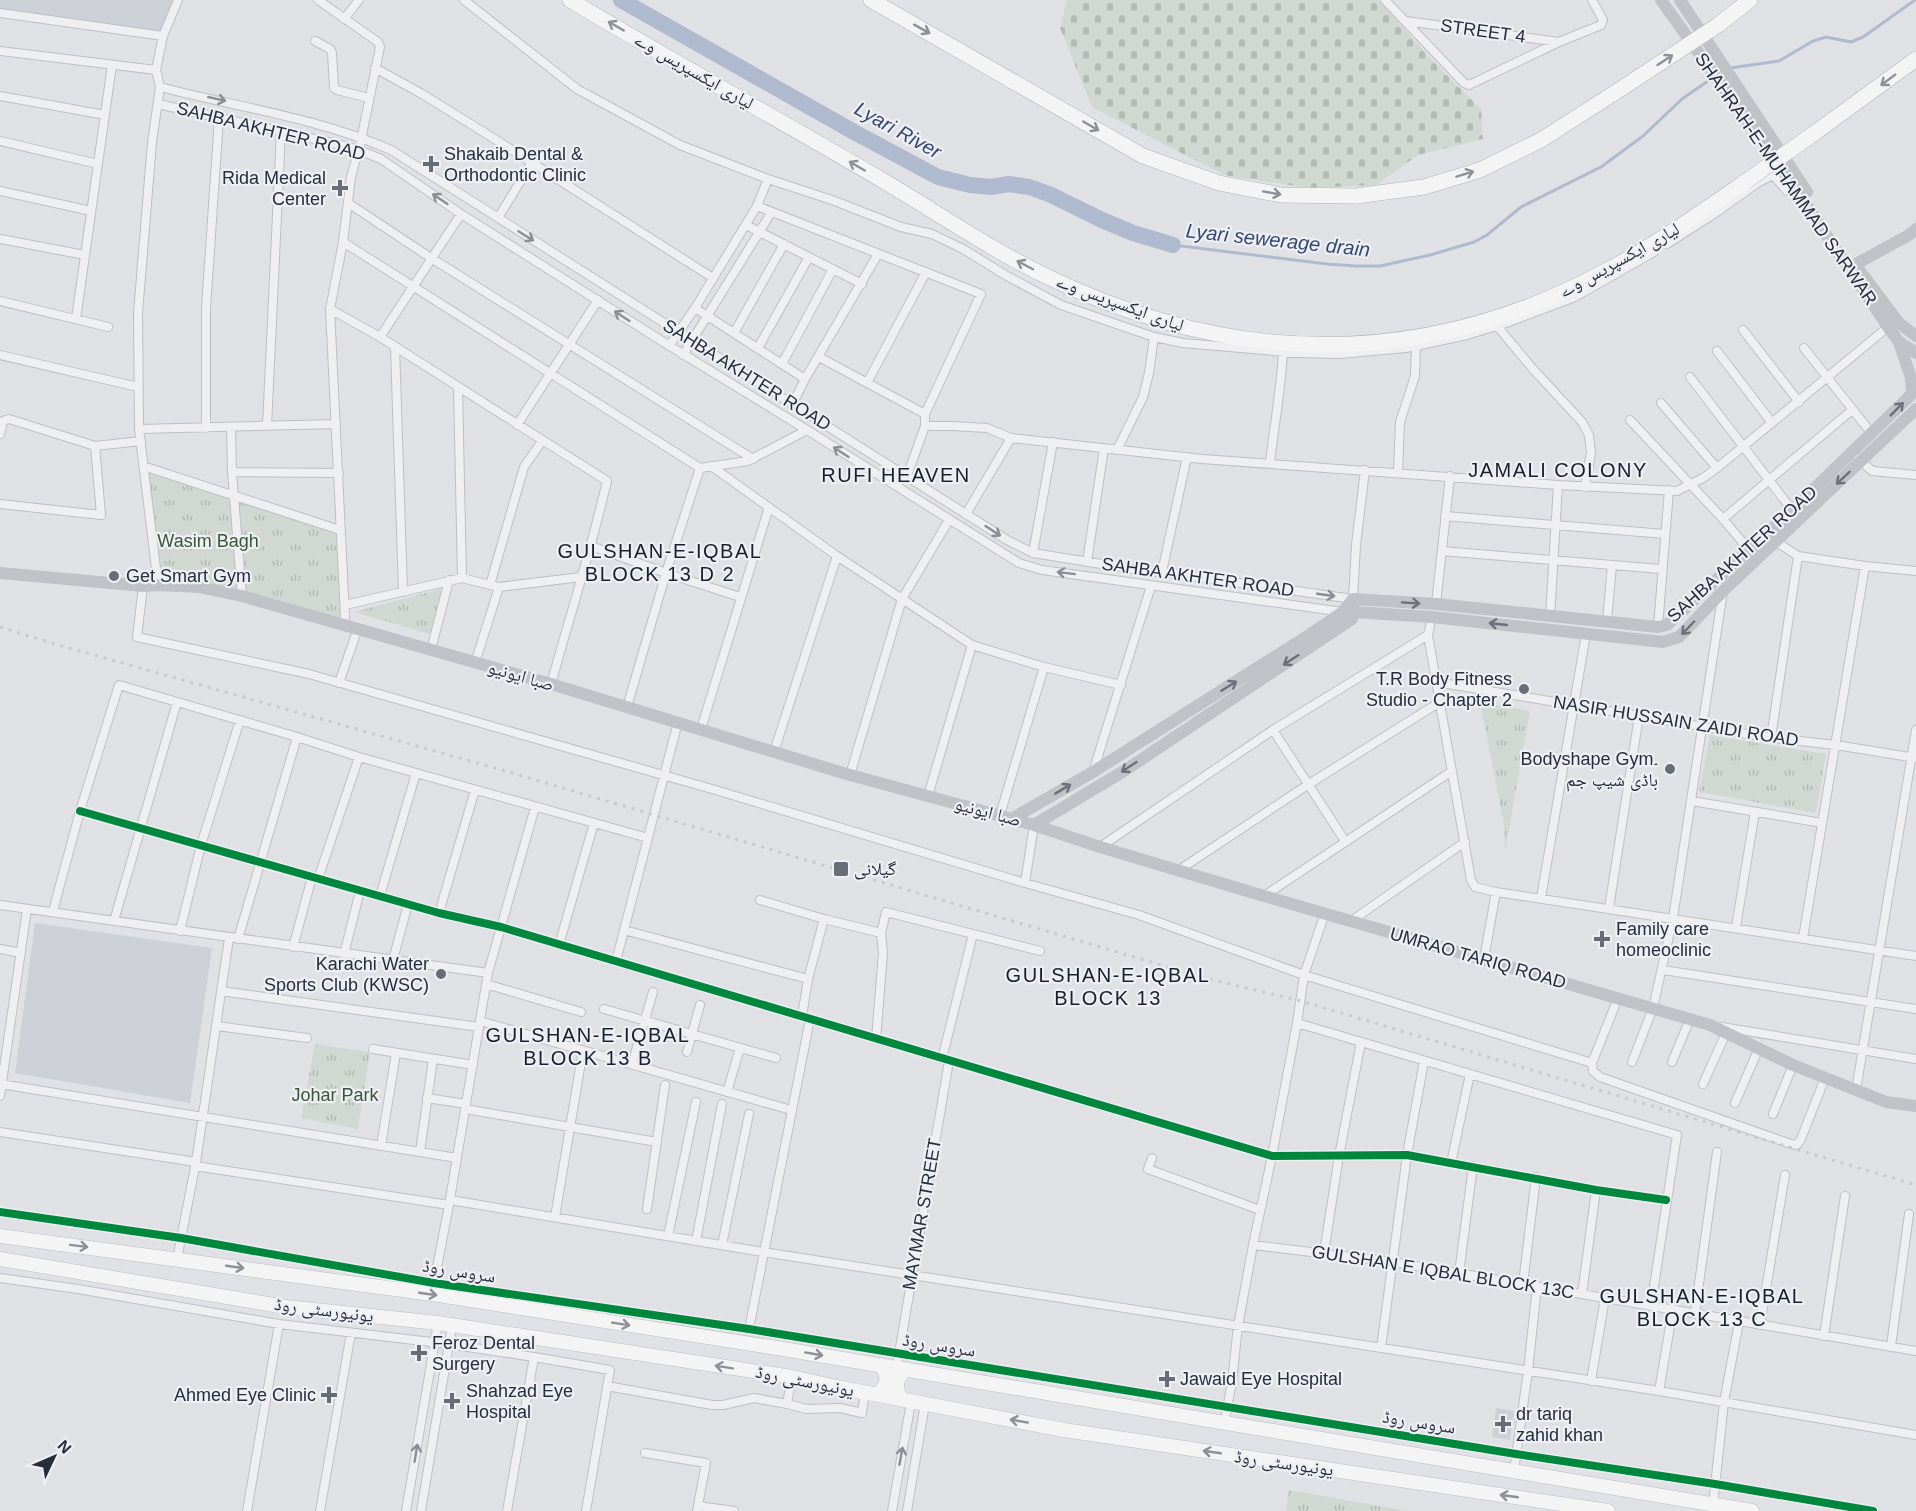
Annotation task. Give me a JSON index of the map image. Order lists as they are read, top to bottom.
{
  "streets": {
    "highway": ["لیاری ایکسپریس وے"],
    "main road": [
      "SAHBA AKHTER ROAD",
      "SHAHRAH-E-MUHAMMAD SARWAR",
      "صبا ایونیو",
      "UMRAO TARIQ ROAD",
      "یونیورسٹی روڈ"
    ],
    "street": [
      "STREET 4",
      "NASIR HUSSAIN ZAIDI ROAD",
      "MAYMAR STREET",
      "سروس روڈ",
      "GULSHAN E IQBAL BLOCK 13C"
    ]
  },
  "crossings": [
    ["صبا ایونیو", "UMRAO TARIQ ROAD"],
    ["MAYMAR STREET", "سروس روڈ"],
    ["MAYMAR STREET", "یونیورسٹی روڈ"],
    ["سروس روڈ", "یونیورسٹی روڈ"]
  ],
  "one_way": ["لیاری ایکسپریس وے"],
  "districts": [
    "JAMALI COLONY",
    "RUFI HEAVEN",
    "GULSHAN-E-IQBAL BLOCK 13 D 2",
    "GULSHAN-E-IQBAL BLOCK 13",
    "GULSHAN-E-IQBAL BLOCK 13 B",
    "GULSHAN-E-IQBAL BLOCK 13 C"
  ],
  "water": ["Lyari River", "Lyari sewerage drain"],
  "parks": ["Wasim Bagh", "Johar Park"],
  "places": {
    "health": [
      "Shakaib Dental & Orthodontic Clinic",
      "Rida Medical Center",
      "Family care homeoclinic",
      "Feroz Dental Surgery",
      "Jawaid Eye Hospital",
      "Ahmed Eye Clinic",
      "Shahzad Eye Hospital",
      "dr tariq zahid khan"
    ],
    "other": [
      "Get Smart Gym",
      "T.R Body Fitness Studio - Chapter 2",
      "Bodyshape Gym۔ باڈی شیپ جم",
      "Karachi Water Sports Club (KWSC)"
    ],
    "transit": ["گیلانی"]
  },
  "north": "top right"
}
